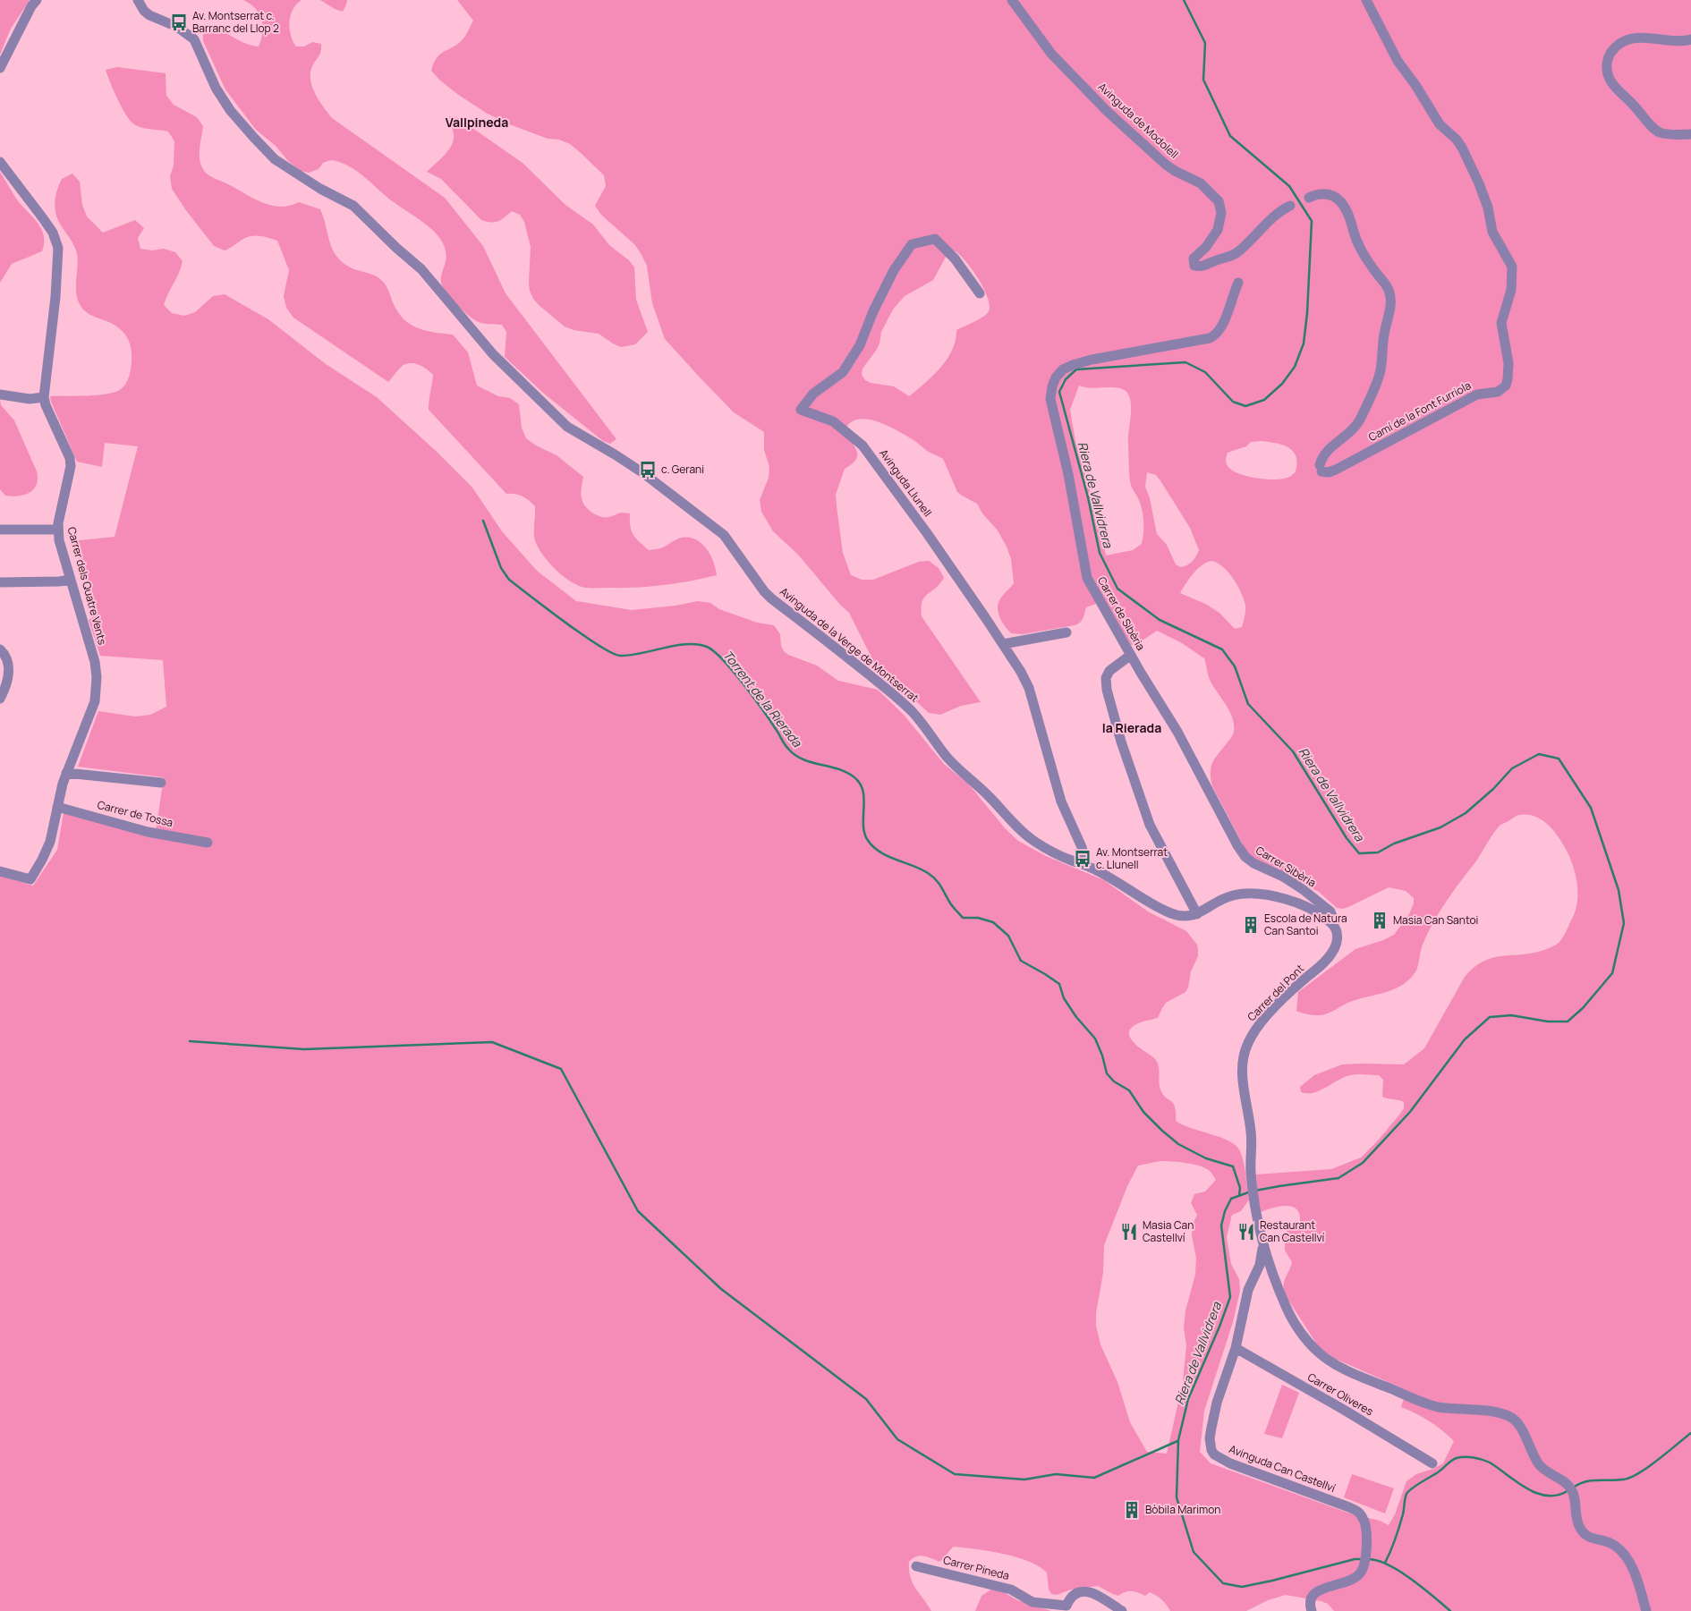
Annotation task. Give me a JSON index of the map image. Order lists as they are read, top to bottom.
{
  "streets": {
    "street": [
      "Avinguda de Modolell",
      "Camí de la Font Furriola",
      "Avinguda Llunell",
      "Carrer dels Quatre Vents",
      "Carrer de Sibèria",
      "Avinguda de la Verge de Montserrat",
      "Carrer de Tossa",
      "Carrer Sibèria",
      "Carrer del Pont",
      "Carrer Oliveres",
      "Avinguda Can Castellví",
      "Carrer Pineda"
    ]
  },
  "crossings": [
    ["Avinguda Llunell", "Avinguda de la Verge de Montserrat"],
    ["Carrer dels Quatre Vents", "Carrer de Tossa"],
    ["Carrer de Sibèria", "Carrer Sibèria"],
    ["Avinguda de la Verge de Montserrat", "Carrer Sibèria"],
    ["Avinguda de la Verge de Montserrat", "Carrer del Pont"],
    ["Carrer Sibèria", "Carrer del Pont"],
    ["Carrer del Pont", "Avinguda Can Castellví"],
    ["Carrer Oliveres", "Avinguda Can Castellví"]
  ],
  "districts": ["Vallpineda", "la Rierada"],
  "water": ["Riera de Vallvidrera", "Torrent de la Rierada"],
  "places": {
    "bus stop": ["Av. Montserrat c. Barranc del Llop 2", "c. Gerani", "Av. Montserrat c. Llunell"],
    "building": ["Masia Can Santoi", "Escola de Natura Can Santoi", "Bòbila Marimon"],
    "restaurant": ["Masia Can Castellví", "Restaurant Can Castellví"]
  }
}
